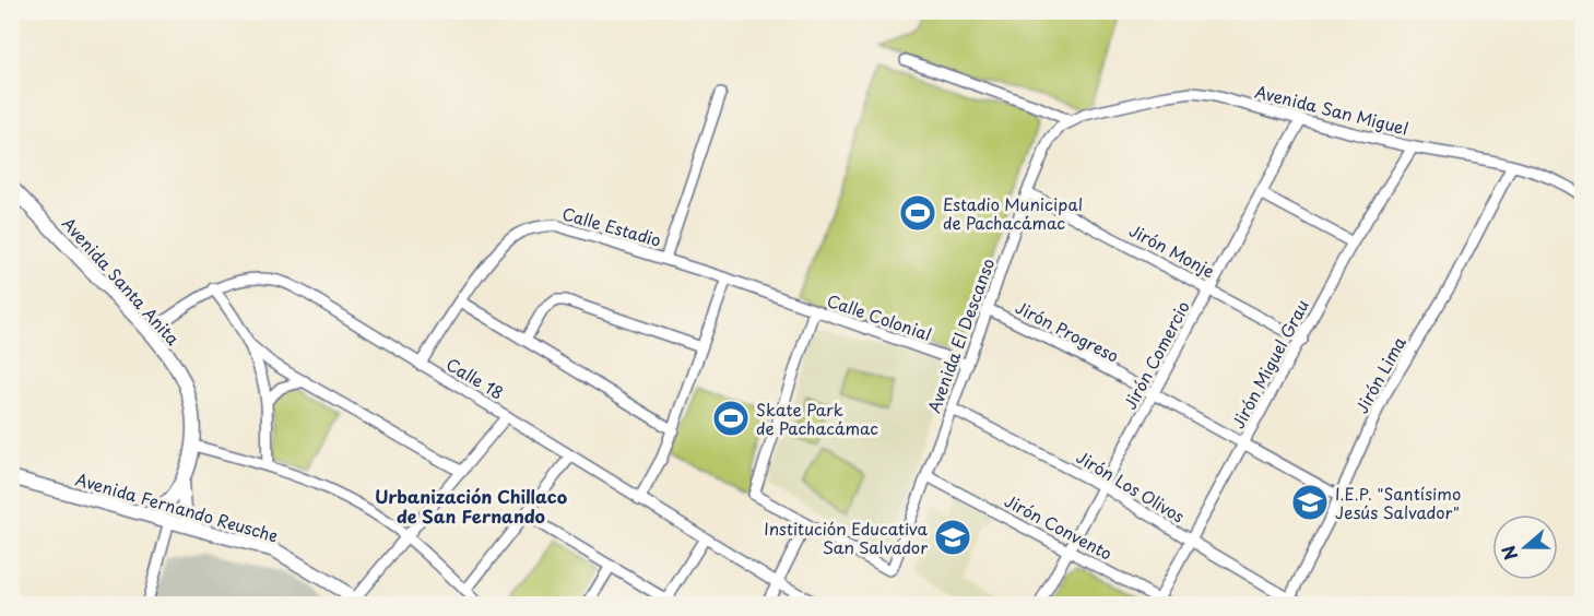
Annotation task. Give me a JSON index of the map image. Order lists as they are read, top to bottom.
{
  "streets": {
    "street": [
      "Avenida San Miguel",
      "Calle Estadio",
      "Jirón Monje",
      "Avenida Santa Anita",
      "Calle Colonial",
      "Jirón Progreso",
      "Avenida El Descanso",
      "Jirón Comercio",
      "Jirón Miguel Grau",
      "Jirón Lima",
      "Calle 18",
      "Jirón Los Olivos",
      "Avenida Fernando Reusche",
      "Jirón Convento"
    ]
  },
  "crossings": [
    ["Avenida San Miguel", "Avenida El Descanso"],
    ["Avenida San Miguel", "Jirón Comercio"],
    ["Avenida San Miguel", "Jirón Miguel Grau"],
    ["Avenida San Miguel", "Jirón Lima"],
    ["Calle Estadio", "Calle Colonial"],
    ["Calle Estadio", "Calle 18"],
    ["Jirón Monje", "Avenida El Descanso"],
    ["Jirón Monje", "Jirón Comercio"],
    ["Jirón Monje", "Jirón Miguel Grau"],
    ["Avenida Santa Anita", "Calle 18"],
    ["Avenida Santa Anita", "Avenida Fernando Reusche"],
    ["Calle Colonial", "Avenida El Descanso"],
    ["Jirón Progreso", "Avenida El Descanso"],
    ["Jirón Progreso", "Jirón Comercio"],
    ["Jirón Progreso", "Jirón Miguel Grau"],
    ["Jirón Progreso", "Jirón Lima"],
    ["Avenida El Descanso", "Jirón Los Olivos"],
    ["Avenida El Descanso", "Jirón Convento"],
    ["Jirón Comercio", "Jirón Los Olivos"],
    ["Jirón Comercio", "Jirón Convento"],
    ["Jirón Miguel Grau", "Jirón Los Olivos"],
    ["Jirón Miguel Grau", "Jirón Convento"],
    ["Jirón Lima", "Jirón Los Olivos"]
  ],
  "districts": ["Urbanización Chillaco de San Fernando"],
  "places": {
    "sports": ["Estadio Municipal de Pachacámac", "Skate Park de Pachacámac"],
    "school or university": ["I.E.P. \"Santísimo Jesús Salvador\"", "Institución Educativa San Salvador"]
  },
  "north": "left"
}
